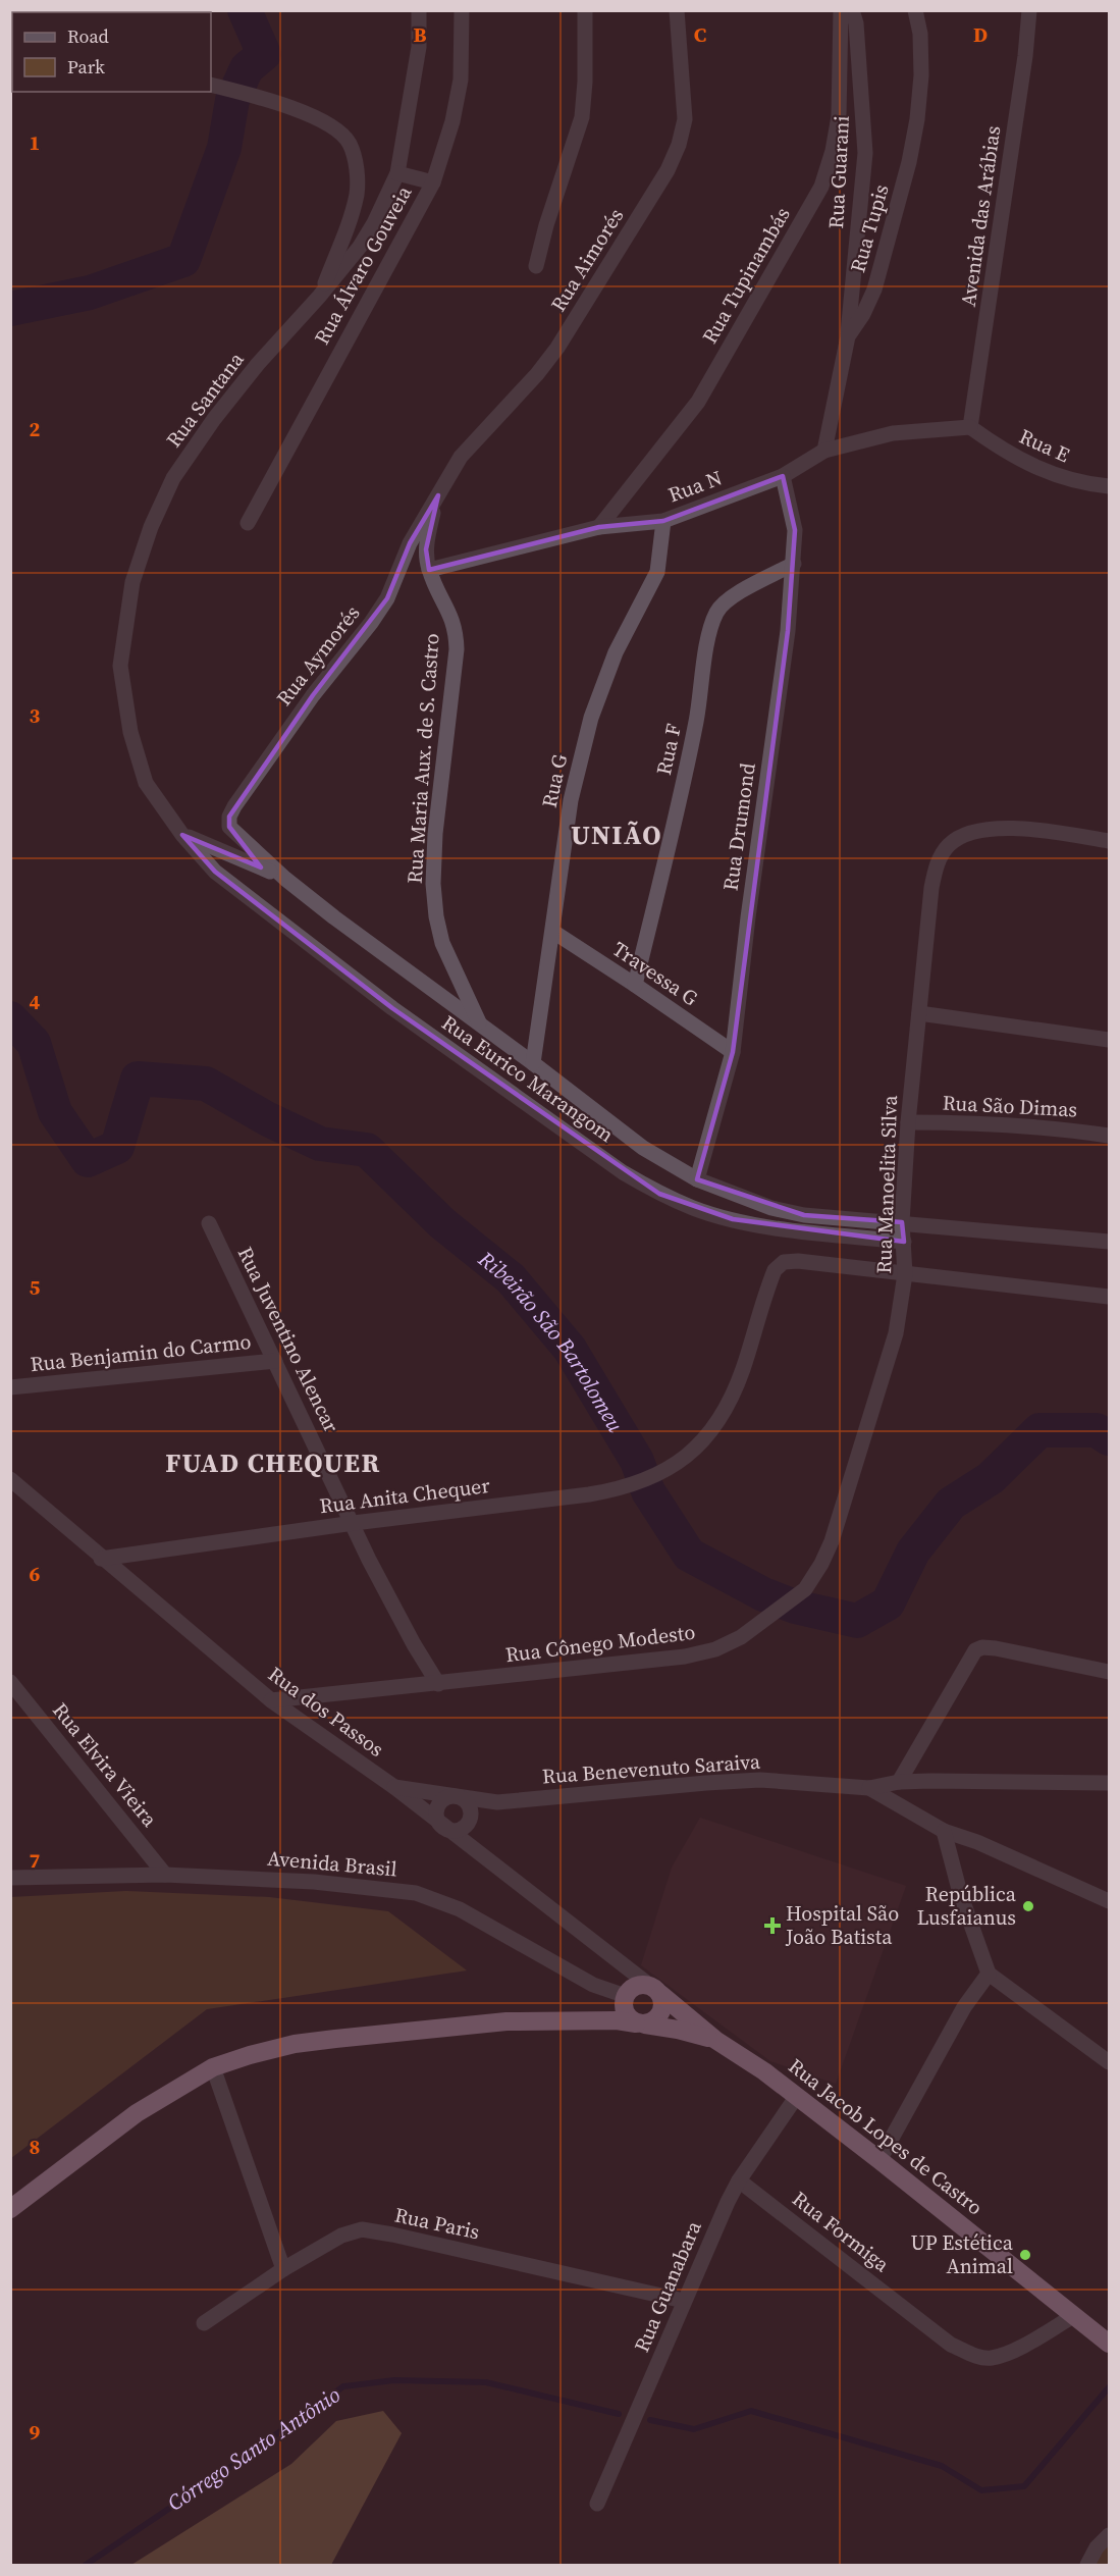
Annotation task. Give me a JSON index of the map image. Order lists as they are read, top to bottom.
{
  "streets": {
    "highway": ["Rua Jacob Lopes de Castro"],
    "street": [
      "Rua Guarani",
      "Avenida das Arábias",
      "Rua Tupis",
      "Rua Aimorés",
      "Rua Álvaro Gouveia",
      "Rua Tupinambás",
      "Rua Santana",
      "Rua E",
      "Rua N",
      "Rua Aymorés",
      "Rua F",
      "Rua Maria Aux. de S. Castro",
      "Rua G",
      "Rua Drumond",
      "Travessa G",
      "Rua Eurico Marangom",
      "Rua São Dimas",
      "Rua Manoelita Silva",
      "Rua Juventino Alencar",
      "Rua Benjamin do Carmo",
      "Rua Anita Chequer",
      "Rua Cônego Modesto",
      "Rua dos Passos",
      "Rua Elvira Vieira",
      "Rua Benevenuto Saraiva",
      "Avenida Brasil",
      "Rua Paris",
      "Rua Formiga",
      "Rua Guanabara"
    ]
  },
  "crossings": [
    ["Rua Guarani", "Rua Tupis"],
    ["Avenida das Arábias", "Rua E"],
    ["Avenida das Arábias", "Rua N"],
    ["Rua Tupis", "Rua N"],
    ["Rua Aimorés", "Rua Aymorés"],
    ["Rua Aimorés", "Rua Maria Aux. de S. Castro"],
    ["Rua Tupinambás", "Rua N"],
    ["Rua Santana", "Rua Eurico Marangom"],
    ["Rua E", "Rua N"],
    ["Rua N", "Rua Maria Aux. de S. Castro"],
    ["Rua N", "Rua G"],
    ["Rua N", "Rua Drumond"],
    ["Rua Aymorés", "Rua Maria Aux. de S. Castro"],
    ["Rua Aymorés", "Rua Eurico Marangom"],
    ["Rua F", "Rua Drumond"],
    ["Rua F", "Travessa G"],
    ["Rua Maria Aux. de S. Castro", "Rua Eurico Marangom"],
    ["Rua G", "Travessa G"],
    ["Rua G", "Rua Eurico Marangom"],
    ["Rua Drumond", "Travessa G"],
    ["Rua Drumond", "Rua Eurico Marangom"],
    ["Rua Eurico Marangom", "Rua Manoelita Silva"],
    ["Rua São Dimas", "Rua Manoelita Silva"],
    ["Rua Manoelita Silva", "Rua Anita Chequer"],
    ["Rua Manoelita Silva", "Rua Cônego Modesto"],
    ["Rua Juventino Alencar", "Rua Benjamin do Carmo"],
    ["Rua Juventino Alencar", "Rua Anita Chequer"],
    ["Rua Juventino Alencar", "Rua Cônego Modesto"],
    ["Rua Anita Chequer", "Rua dos Passos"],
    ["Rua dos Passos", "Avenida Brasil"],
    ["Rua dos Passos", "Rua Jacob Lopes de Castro"],
    ["Rua Elvira Vieira", "Avenida Brasil"],
    ["Avenida Brasil", "Rua Jacob Lopes de Castro"],
    ["Rua Jacob Lopes de Castro", "Rua Formiga"],
    ["Rua Jacob Lopes de Castro", "Rua Guanabara"],
    ["Rua Paris", "Rua Guanabara"],
    ["Rua Formiga", "Rua Guanabara"]
  ],
  "districts": ["UNIÃO", "FUAD CHEQUER"],
  "water": ["Ribeirão São Bartolomeu", "Córrego Santo Antônio"],
  "places": {
    "other": ["República Lusfaianus", "UP Estética Animal"],
    "health": ["Hospital São João Batista"]
  },
  "legend": ["Road", "Park"],
  "grid": {
    "columns": ["B", "C", "D"],
    "rows": [
      "1",
      "2",
      "3",
      "4",
      "5",
      "6",
      "7",
      "8",
      "9"
    ]
  }
}
